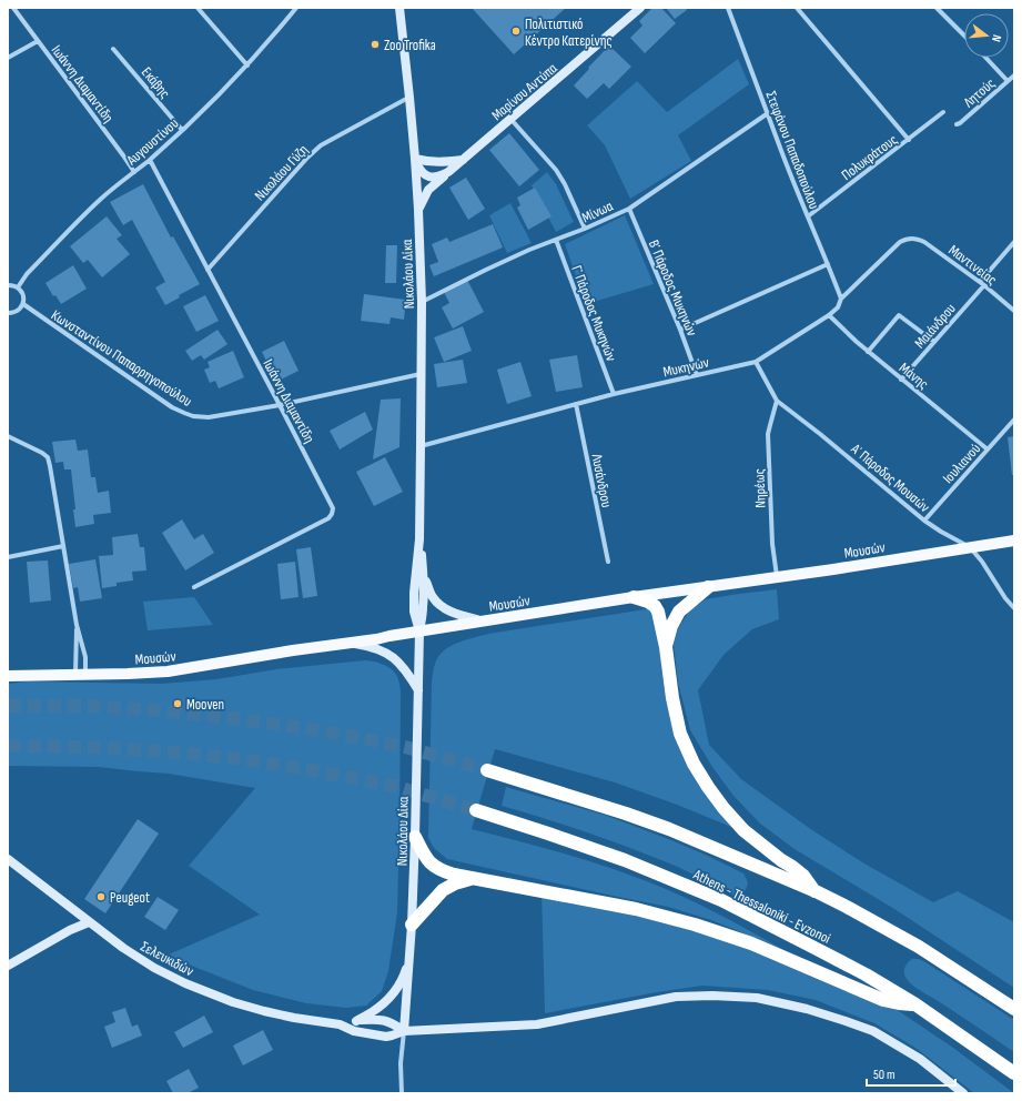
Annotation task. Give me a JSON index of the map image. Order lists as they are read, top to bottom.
{
  "streets": {
    "highway": ["Athens - Thessaloniki - Evzonoi"],
    "main road": ["Μουσών"],
    "street": [
      "Εκάβης",
      "Ιωάννη Διαμαντίδη",
      "Μαρίνου Αντύπα",
      "Λητούς",
      "Αυγουστίνου",
      "Στεφάνου Παπαδοπούλου",
      "Πολυκράτους",
      "Νικολάου Γύζη",
      "Μίνωα",
      "Μαντινείας",
      "Νικολάου Δίκα",
      "Β΄ Πάροδος Μυκηνών",
      "Γ΄ Πάροδος Μυκηνών",
      "Μαιάνδρου",
      "Κωνσταντίνου Παπαρρηγοπούλου",
      "Μυκηνών",
      "Μάνης",
      "Ιουλιανού",
      "Α΄ Πάροδος Μουσών",
      "Λυσάνδρου",
      "Νηρέως",
      "Σελευκιδών"
    ]
  },
  "crossings": [
    ["Εκάβης", "Αυγουστίνου"],
    ["Ιωάννη Διαμαντίδη", "Αυγουστίνου"],
    ["Ιωάννη Διαμαντίδη", "Νικολάου Γύζη"],
    ["Ιωάννη Διαμαντίδη", "Κωνσταντίνου Παπαρρηγοπούλου"],
    ["Μαρίνου Αντύπα", "Νικολάου Δίκα"],
    ["Στεφάνου Παπαδοπούλου", "Πολυκράτους"],
    ["Στεφάνου Παπαδοπούλου", "Μίνωα"],
    ["Στεφάνου Παπαδοπούλου", "Μυκηνών"],
    ["Νικολάου Γύζη", "Νικολάου Δίκα"],
    ["Μίνωα", "Νικολάου Δίκα"],
    ["Μίνωα", "Β΄ Πάροδος Μυκηνών"],
    ["Μίνωα", "Γ΄ Πάροδος Μυκηνών"],
    ["Μαντινείας", "Μαιάνδρου"],
    ["Μαντινείας", "Μυκηνών"],
    ["Νικολάου Δίκα", "Κωνσταντίνου Παπαρρηγοπούλου"],
    ["Νικολάου Δίκα", "Μυκηνών"],
    ["Νικολάου Δίκα", "Μουσών"],
    ["Νικολάου Δίκα", "Σελευκιδών"],
    ["Β΄ Πάροδος Μυκηνών", "Μυκηνών"],
    ["Γ΄ Πάροδος Μυκηνών", "Μυκηνών"],
    ["Μαιάνδρου", "Μάνης"],
    ["Μυκηνών", "Μάνης"],
    ["Μυκηνών", "Α΄ Πάροδος Μουσών"],
    ["Μυκηνών", "Λυσάνδρου"],
    ["Μάνης", "Ιουλιανού"],
    ["Ιουλιανού", "Α΄ Πάροδος Μουσών"],
    ["Α΄ Πάροδος Μουσών", "Νηρέως"],
    ["Α΄ Πάροδος Μουσών", "Μουσών"],
    ["Νηρέως", "Μουσών"]
  ],
  "places": [
    "Πολιτιστικό Κέντρο Κατερίνης",
    "Zoo Trofika",
    "Mooven",
    "Peugeot"
  ],
  "scale_bar": "50 m",
  "north": "right"
}
